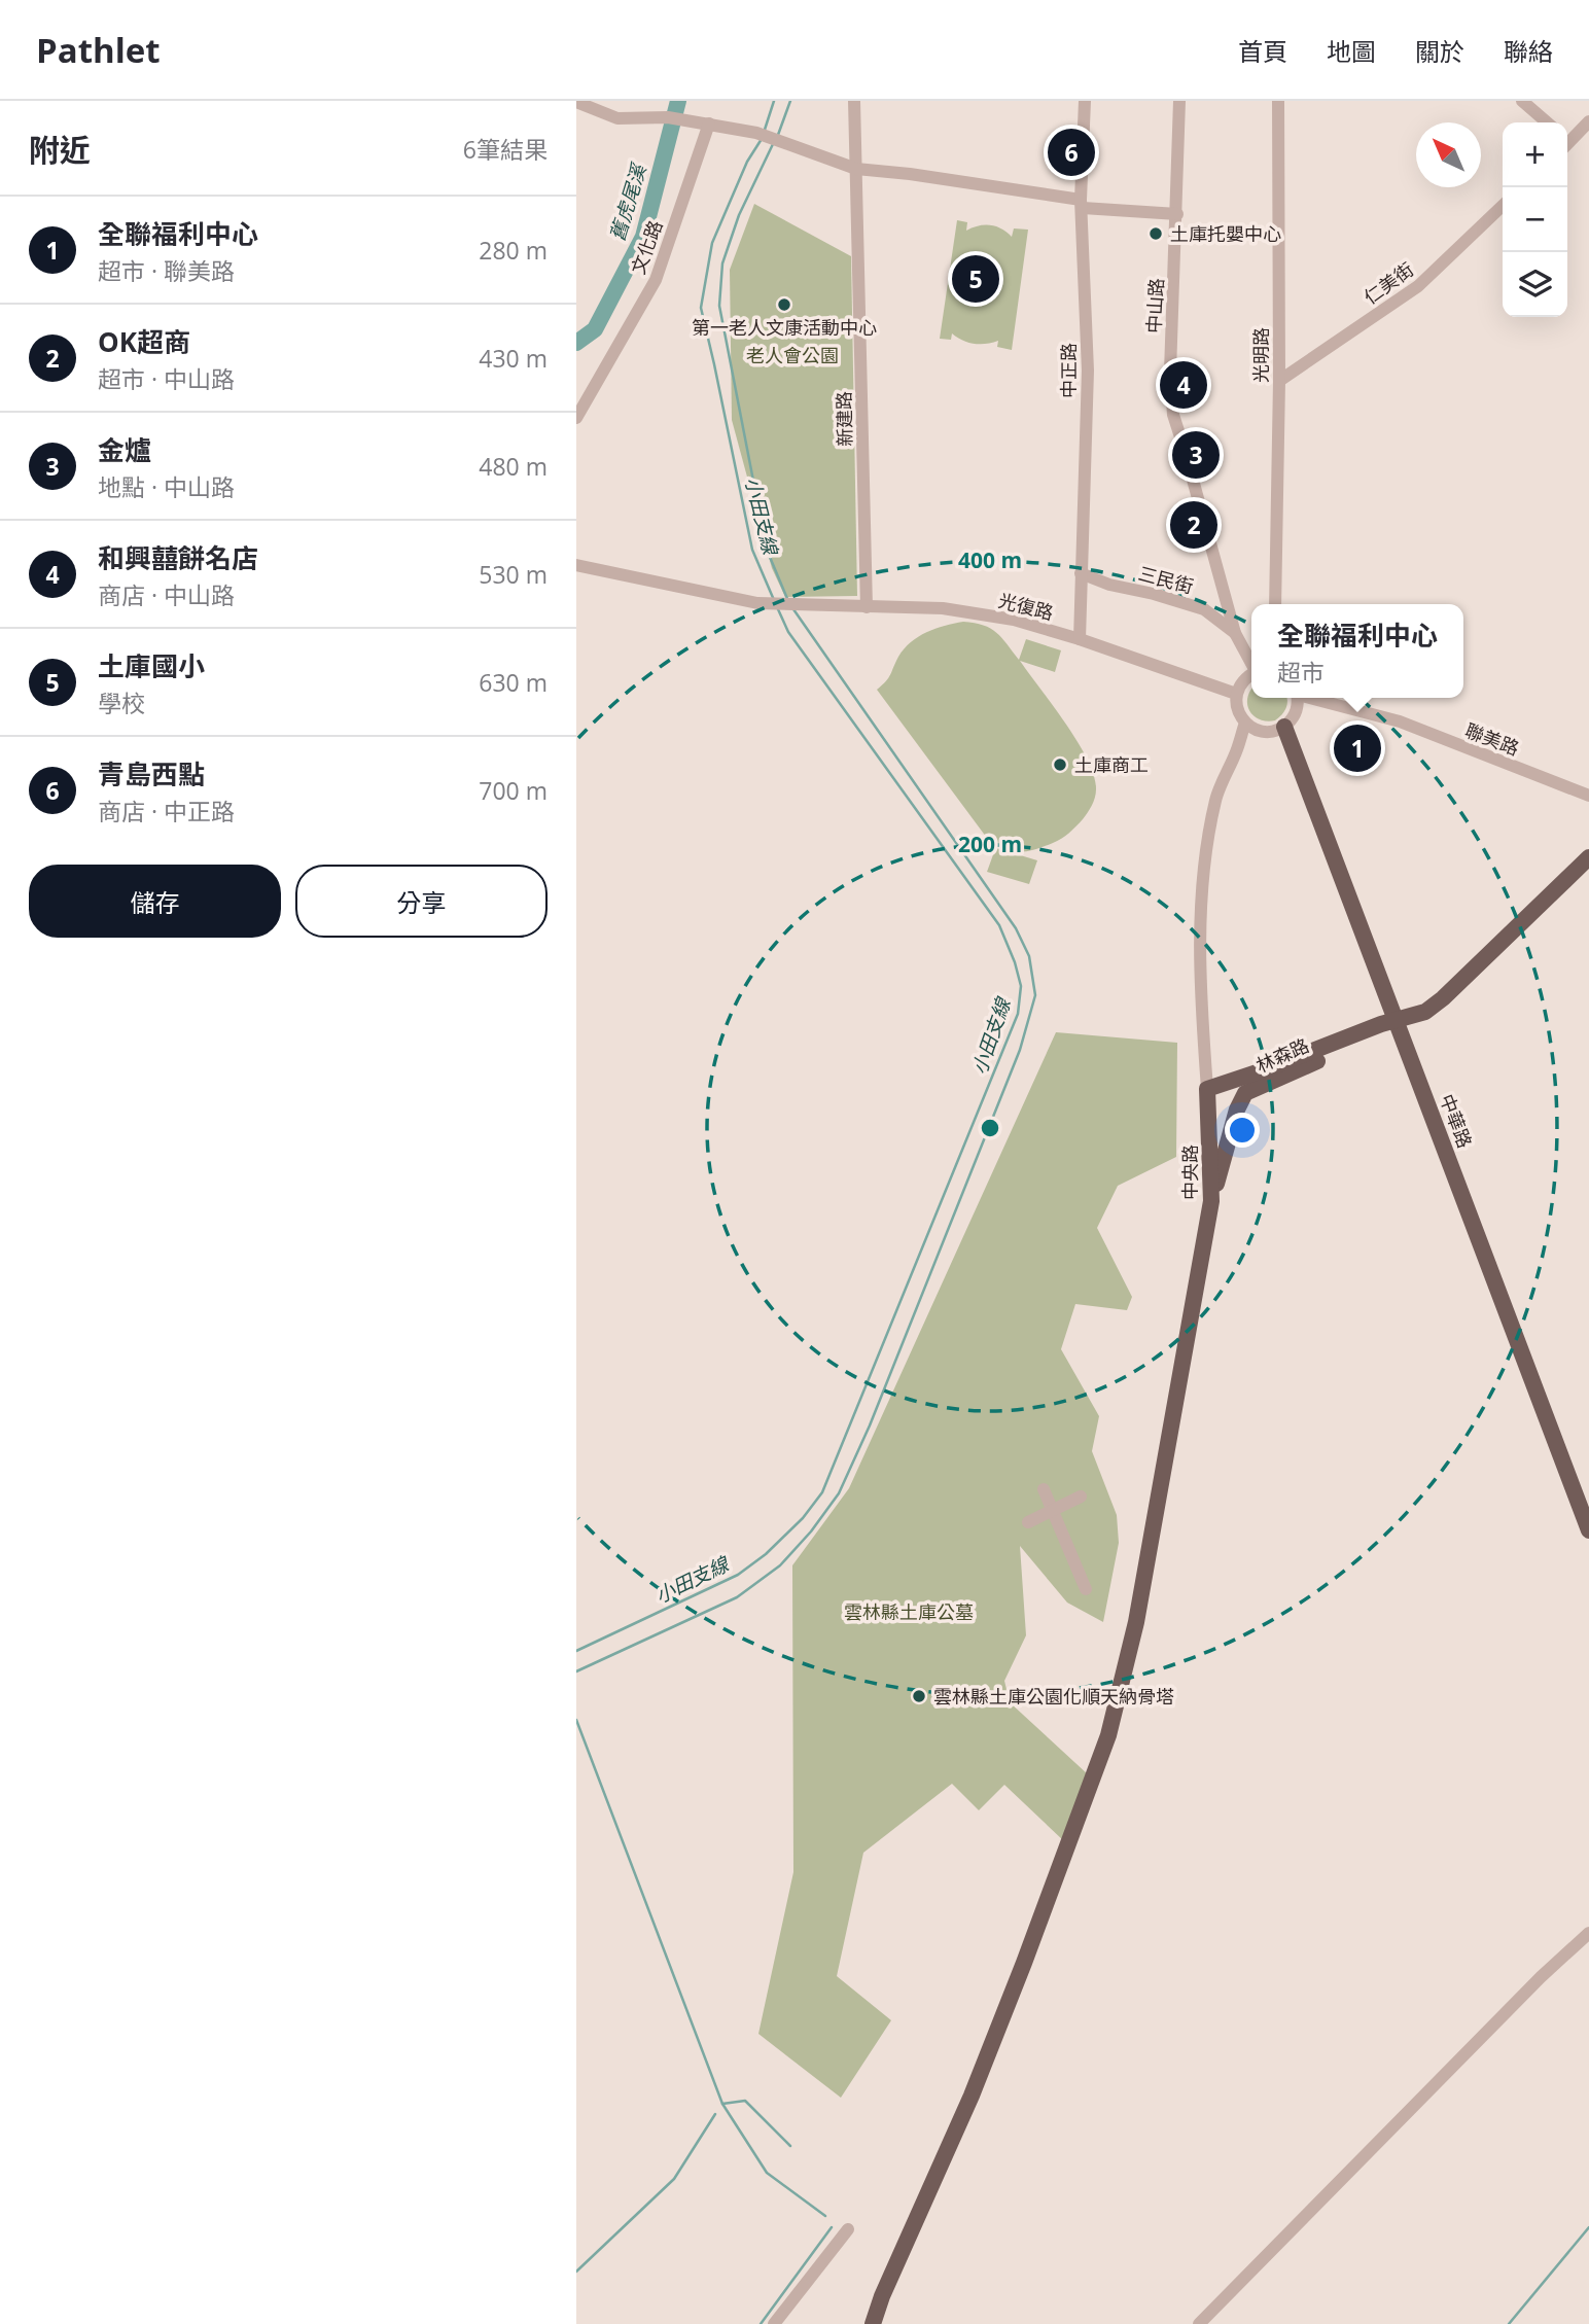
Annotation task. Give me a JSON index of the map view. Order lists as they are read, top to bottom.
{
  "streets": {
    "main road": ["林森路", "中華路", "中央路"],
    "street": [
      "文化路",
      "仁美街",
      "中山路",
      "光明路",
      "中正路",
      "新建路",
      "三民街",
      "光復路",
      "聯美路"
    ]
  },
  "crossings": [
    ["仁美街", "光明路"],
    ["中山路", "三民街"],
    ["中正路", "三民街"],
    ["中正路", "光復路"],
    ["新建路", "光復路"],
    ["林森路", "中華路"],
    ["林森路", "中央路"]
  ],
  "water": ["舊虎尾溪", "小田支線"],
  "parks": ["老人會公園", "雲林縣土庫公墓"],
  "places": [
    "土庫托嬰中心",
    "第一老人文康活動中心",
    "土庫商工",
    "雲林縣土庫公園化順天納骨塔"
  ],
  "north": "top left",
  "page": {
    "header": "Pathlet",
    "nav": [
      "首頁",
      "地圖",
      "關於",
      "聯絡"
    ],
    "heading": ["附近", "6筆結果"],
    "map_buttons": ["+", "−"],
    "pins": [
      "6",
      "5",
      "4",
      "3",
      "2",
      "1"
    ],
    "list": [
      {
        "mark": "1",
        "name": "全聯福利中心",
        "note": "超市 · 聯美路",
        "value": "280 m"
      },
      {
        "mark": "2",
        "name": "OK超商",
        "note": "超市 · 中山路",
        "value": "430 m"
      },
      {
        "mark": "3",
        "name": "金爐",
        "note": "地點 · 中山路",
        "value": "480 m"
      },
      {
        "mark": "4",
        "name": "和興囍餅名店",
        "note": "商店 · 中山路",
        "value": "530 m"
      },
      {
        "mark": "5",
        "name": "土庫國小",
        "note": "學校",
        "value": "630 m"
      },
      {
        "mark": "6",
        "name": "青島西點",
        "note": "商店 · 中正路",
        "value": "700 m"
      }
    ],
    "popup": ["全聯福利中心", "超市"],
    "buttons": ["儲存", "分享"]
  },
  "rings": ["400 m", "200 m"]
}
